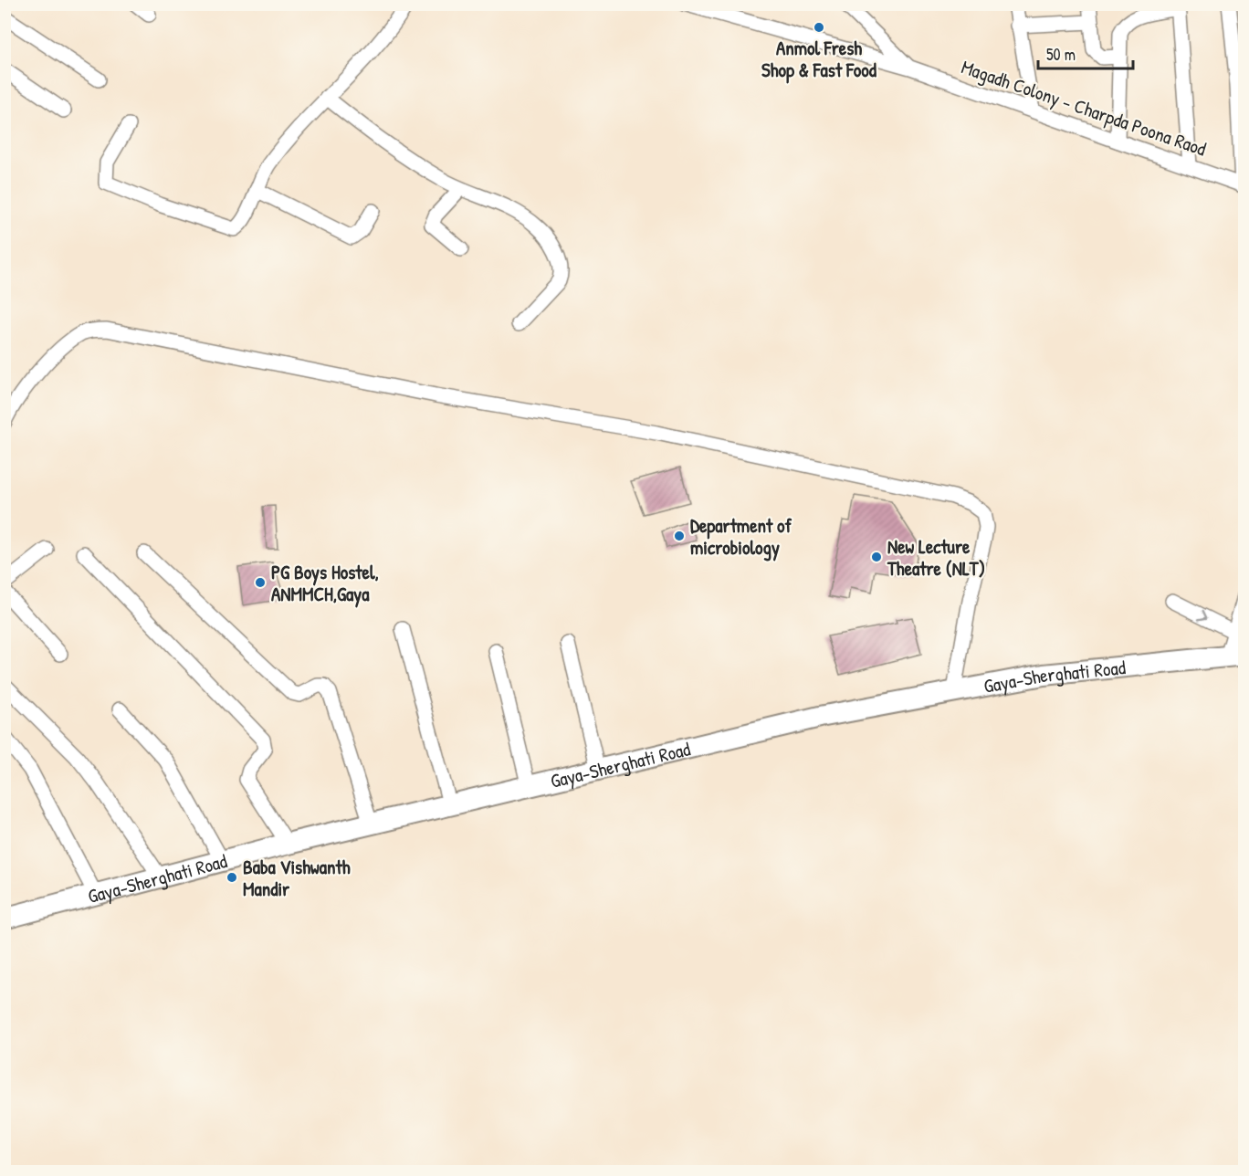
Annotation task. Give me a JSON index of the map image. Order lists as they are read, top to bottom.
{
  "streets": {
    "main road": ["Gaya-Sherghati Road"],
    "street": ["Magadh Colony - Charpda Poona Raod"]
  },
  "places": [
    "Anmol Fresh Shop & Fast Food",
    "Department of microbiology",
    "New Lecture Theatre (NLT)",
    "PG Boys Hostel, ANMMCH,Gaya",
    "Baba Vishwanth Mandir"
  ],
  "scale_bar": "50 m"
}
